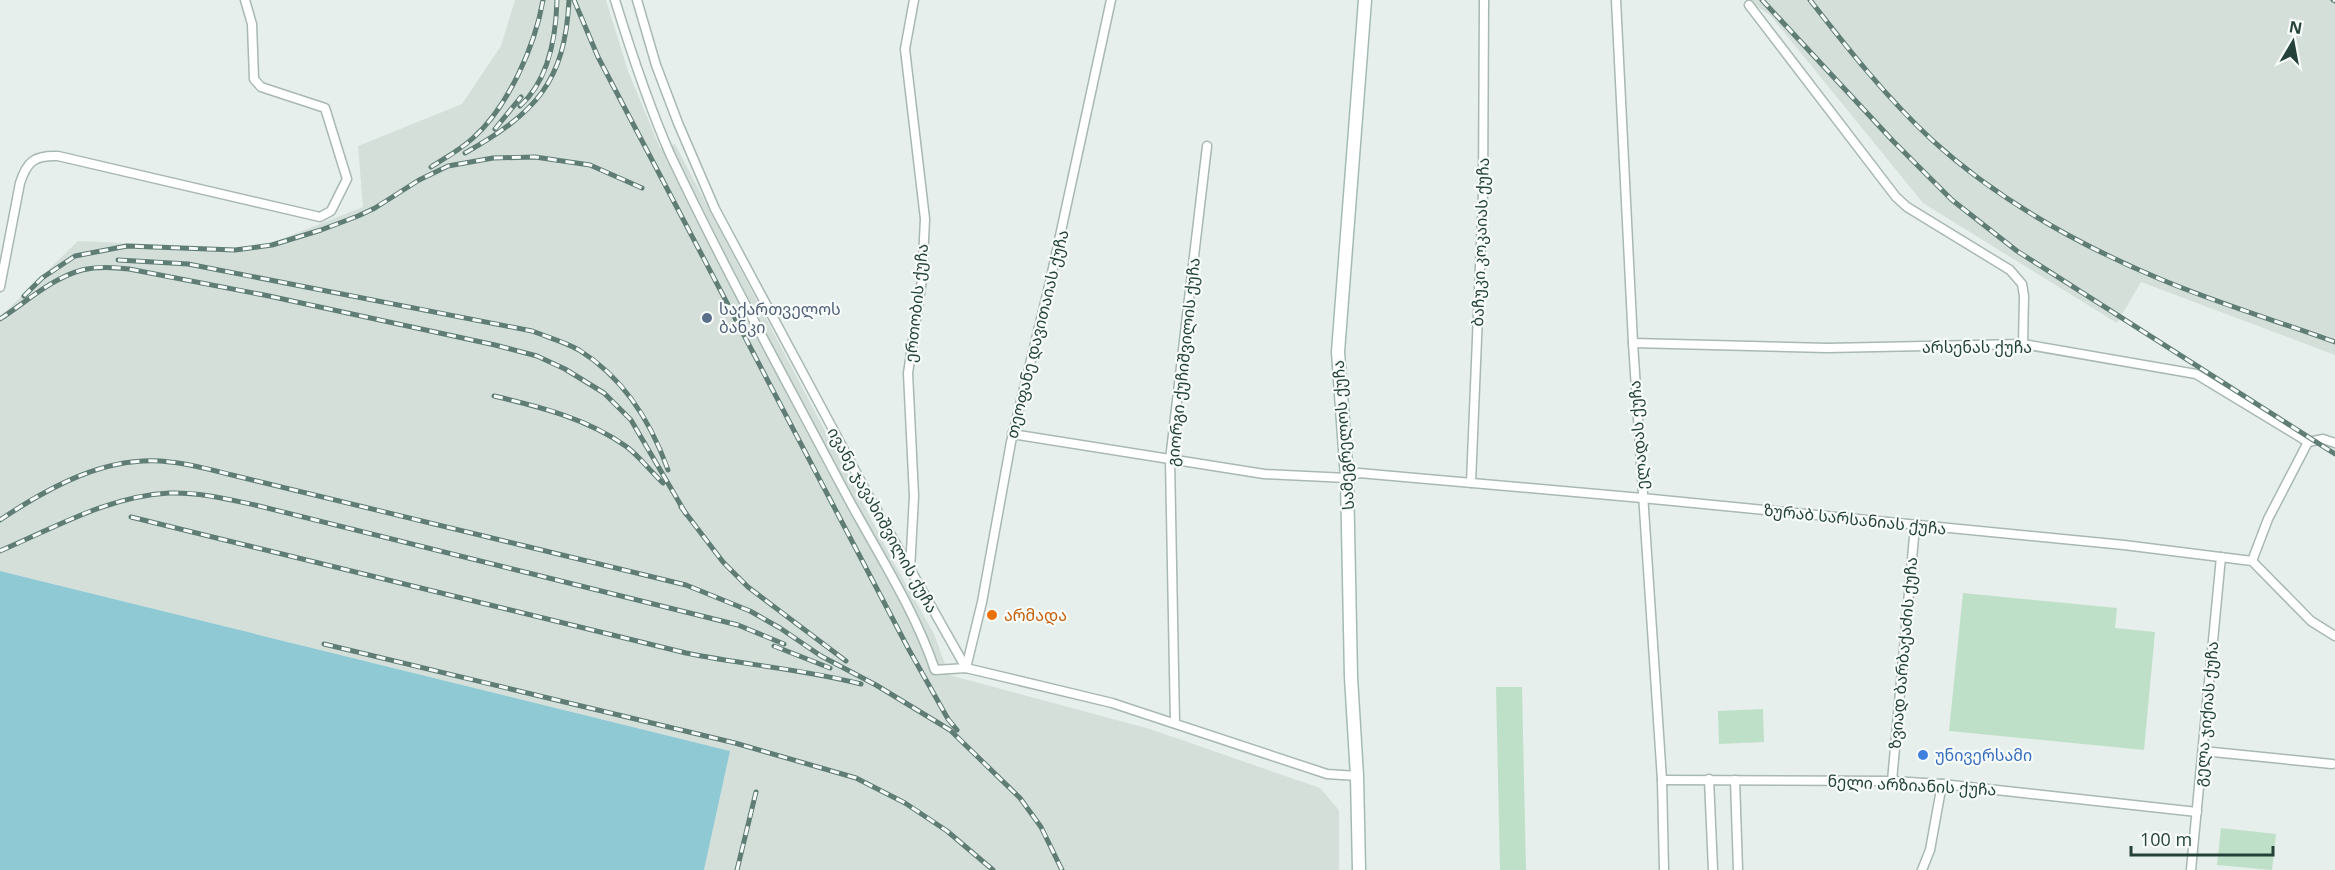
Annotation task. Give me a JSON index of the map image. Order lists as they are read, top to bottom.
{
  "streets": {
    "main road": ["სამეგრელოს ქუჩა"],
    "street": [
      "ბაჩუკი კოკაიას ქუჩა",
      "ერთობის ქუჩა",
      "თეოფანე დავითაიას ქუჩა",
      "არსენას ქუჩა",
      "გიორგი ქუჩიშვილის ქუჩა",
      "ელადას ქუჩა",
      "ზურაბ სარსანიას ქუჩა",
      "ივანე ჯავახიშვილის ქუჩა",
      "ზვიად ბარბაქაძის ქუჩა",
      "გელა ჯიქიას ქუჩა",
      "ნელი არზიანის ქუჩა"
    ]
  },
  "crossings": [
    ["ბაჩუკი კოკაიას ქუჩა", "ზურაბ სარსანიას ქუჩა"],
    ["ერთობის ქუჩა", "ივანე ჯავახიშვილის ქუჩა"],
    ["თეოფანე დავითაიას ქუჩა", "ზურაბ სარსანიას ქუჩა"],
    ["თეოფანე დავითაიას ქუჩა", "ივანე ჯავახიშვილის ქუჩა"],
    ["არსენას ქუჩა", "ელადას ქუჩა"],
    ["გიორგი ქუჩიშვილის ქუჩა", "ზურაბ სარსანიას ქუჩა"],
    ["სამეგრელოს ქუჩა", "ზურაბ სარსანიას ქუჩა"],
    ["ელადას ქუჩა", "ზურაბ სარსანიას ქუჩა"],
    ["ელადას ქუჩა", "ნელი არზიანის ქუჩა"],
    ["ზურაბ სარსანიას ქუჩა", "ზვიად ბარბაქაძის ქუჩა"],
    ["ზურაბ სარსანიას ქუჩა", "გელა ჯიქიას ქუჩა"],
    ["ზვიად ბარბაქაძის ქუჩა", "ნელი არზიანის ქუჩა"],
    ["გელა ჯიქიას ქუჩა", "ნელი არზიანის ქუჩა"]
  ],
  "places": ["საქართველოს ბანკი", "არმადა", "უნივერსამი"],
  "scale_bar": "100 m",
  "north": "top"
}
